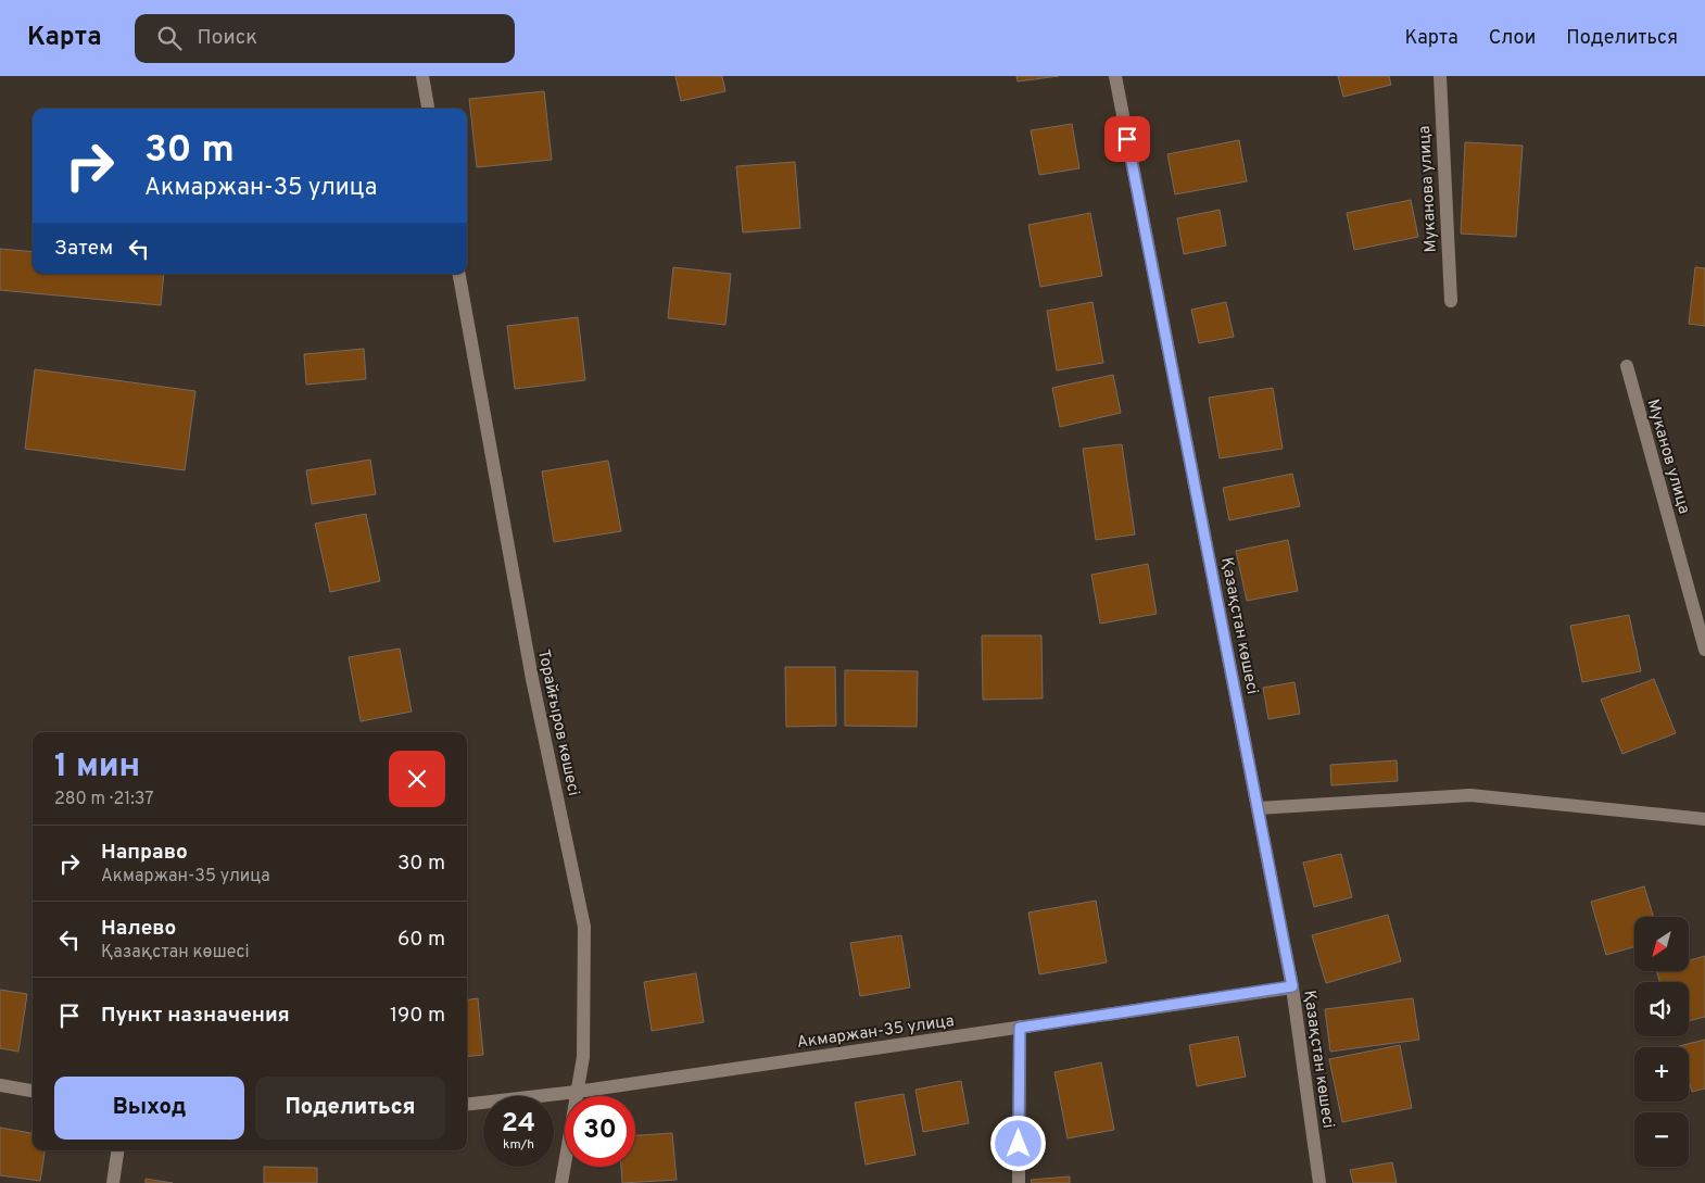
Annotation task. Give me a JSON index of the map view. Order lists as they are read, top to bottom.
{
  "streets": {
    "street": [
      "Муканова улица",
      "Муканов улица",
      "Қазақстан көшесі",
      "Торайғыров көшесі",
      "Акмаржан-35 улица"
    ]
  },
  "crossings": [
    ["Қазақстан көшесі", "Акмаржан-35 улица"],
    ["Торайғыров көшесі", "Акмаржан-35 улица"]
  ],
  "north": "bottom left",
  "page": {
    "header": "Карта",
    "search": "Поиск",
    "nav": ["Карта", "Слои", "Поделиться"],
    "turn": ["30 m", "Акмаржан-35 улица"],
    "then": "Затем",
    "heading": ["1 мин", "280 m · 21:37"],
    "list": [
      {
        "name": "Направо",
        "note": "Акмаржан-35 улица",
        "value": "30 m"
      },
      {
        "name": "Налево",
        "note": "Қазақстан көшесі",
        "value": "60 m"
      },
      {
        "name": "Пункт назначения",
        "value": "190 m"
      }
    ],
    "map_buttons": ["+", "−"],
    "buttons": ["Выход", "Поделиться"],
    "speed": "24 km/h",
    "limit": "30"
  }
}
